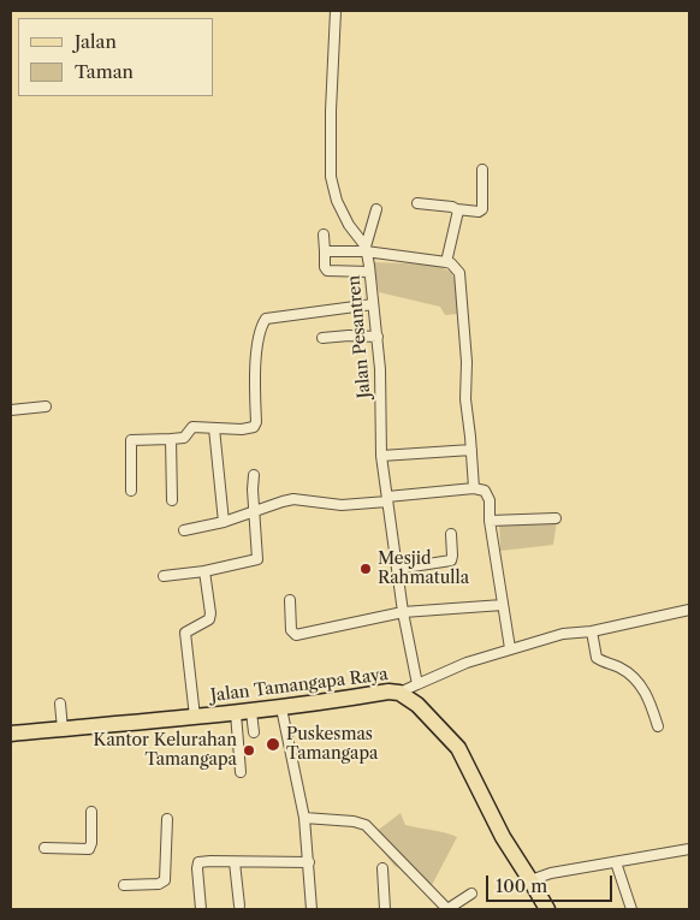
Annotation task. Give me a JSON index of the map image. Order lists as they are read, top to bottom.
{
  "streets": {
    "main road": ["Jalan Tamangapa Raya"],
    "street": ["Jalan Pesantren"]
  },
  "places": ["Mesjid Rahmatulla", "Puskesmas Tamangapa", "Kantor Kelurahan Tamangapa"],
  "legend": ["Jalan", "Taman"],
  "scale_bar": "100 m"
}
